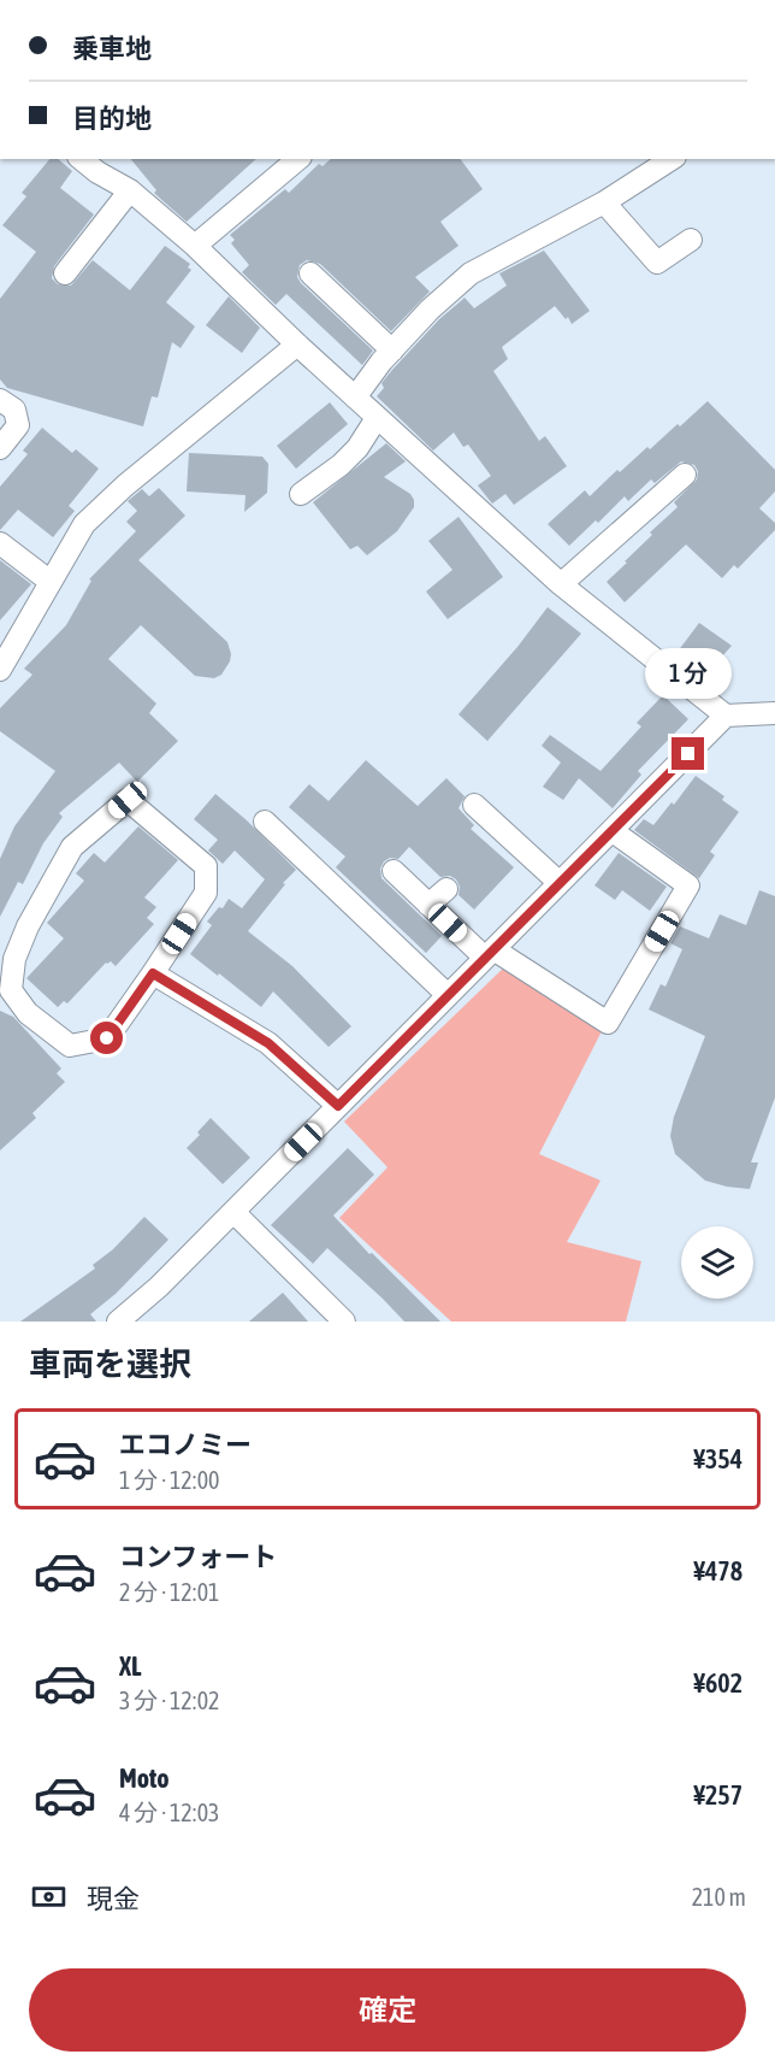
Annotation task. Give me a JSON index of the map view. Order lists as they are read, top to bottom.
{
  "page": {
    "banner": ["乗車地", "目的地"],
    "bubble": "1 分",
    "heading": "車両を選択",
    "list": [
      {
        "name": "エコノミー",
        "note": "1 分 · 12:00",
        "value": "¥354"
      },
      {
        "name": "コンフォート",
        "note": "2 分 · 12:01",
        "value": "¥478"
      },
      {
        "name": "XL",
        "note": "3 分 · 12:02",
        "value": "¥602"
      },
      {
        "name": "Moto",
        "note": "4 分 · 12:03",
        "value": "¥257"
      }
    ],
    "pay": ["現金", "210 m"],
    "buttons": "確定"
  }
}
